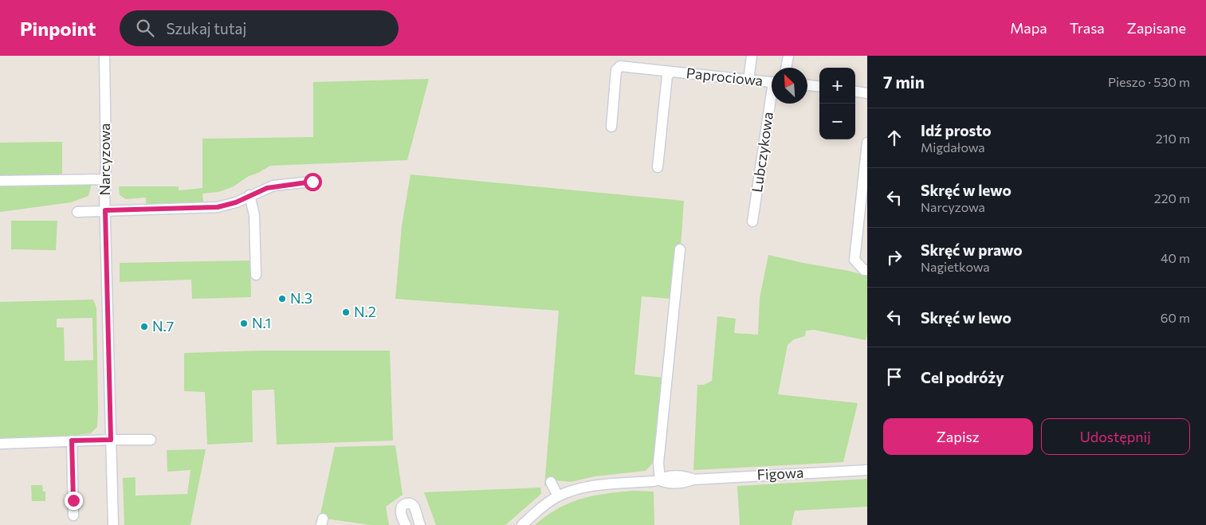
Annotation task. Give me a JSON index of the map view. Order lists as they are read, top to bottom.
{
  "streets": {
    "street": [
      "Paprociowa",
      "Lubczykowa",
      "Narcyzowa",
      "Figowa"
    ]
  },
  "places": [
    "N.3",
    "N.2",
    "N.1",
    "N.7"
  ],
  "north": "top left",
  "page": {
    "header": "Pinpoint",
    "search": "Szukaj tutaj",
    "nav": ["Mapa", "Trasa", "Zapisane"],
    "heading": ["7 min", "Pieszo · 530 m"],
    "map_buttons": ["+", "−"],
    "list": [
      ["Idź prosto", "Migdałowa", "210 m"],
      ["Skręć w lewo", "Narcyzowa", "220 m"],
      ["Skręć w prawo", "Nagietkowa", "40 m"],
      ["Skręć w lewo", "60 m"],
      "Cel podróży"
    ],
    "buttons": ["Zapisz", "Udostępnij"]
  }
}
